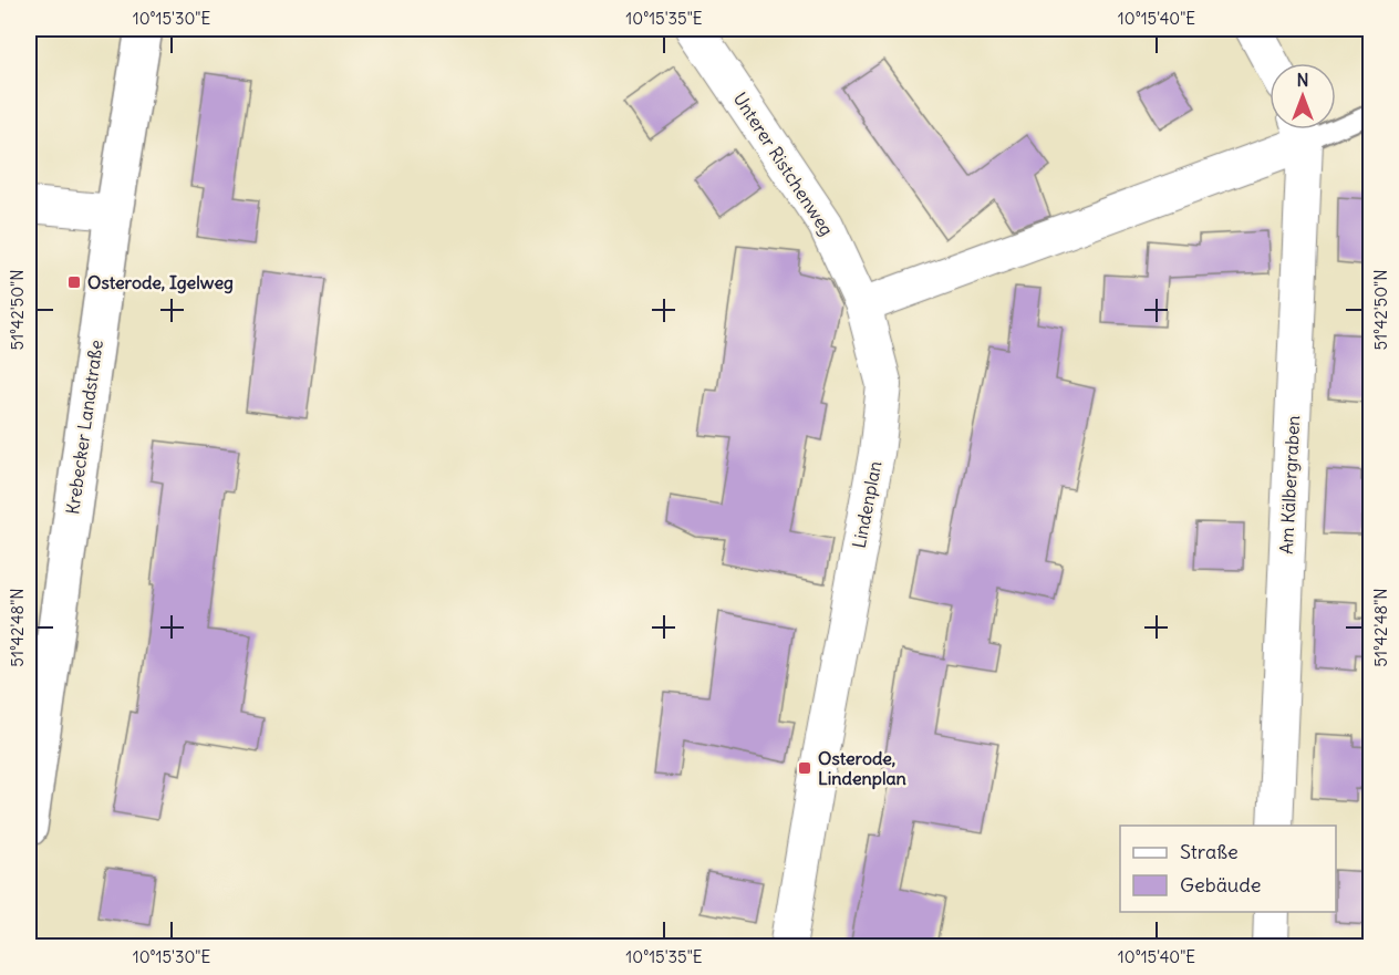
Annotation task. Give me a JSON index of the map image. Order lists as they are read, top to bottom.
{
  "streets": {
    "main road": ["Krebecker Landstraße"],
    "street": ["Unterer Ristchenweg", "Am Kälbergraben", "Lindenplan"]
  },
  "crossings": [
    ["Unterer Ristchenweg", "Lindenplan"]
  ],
  "places": {
    "transit": ["Osterode, Igelweg", "Osterode, Lindenplan"]
  },
  "legend": ["Straße", "Gebäude"],
  "north": "top",
  "coordinates": [
    "10°15'30\"E",
    "10°15'35\"E",
    "10°15'40\"E",
    "51°42'50\"N",
    "51°42'48\"N"
  ]
}
